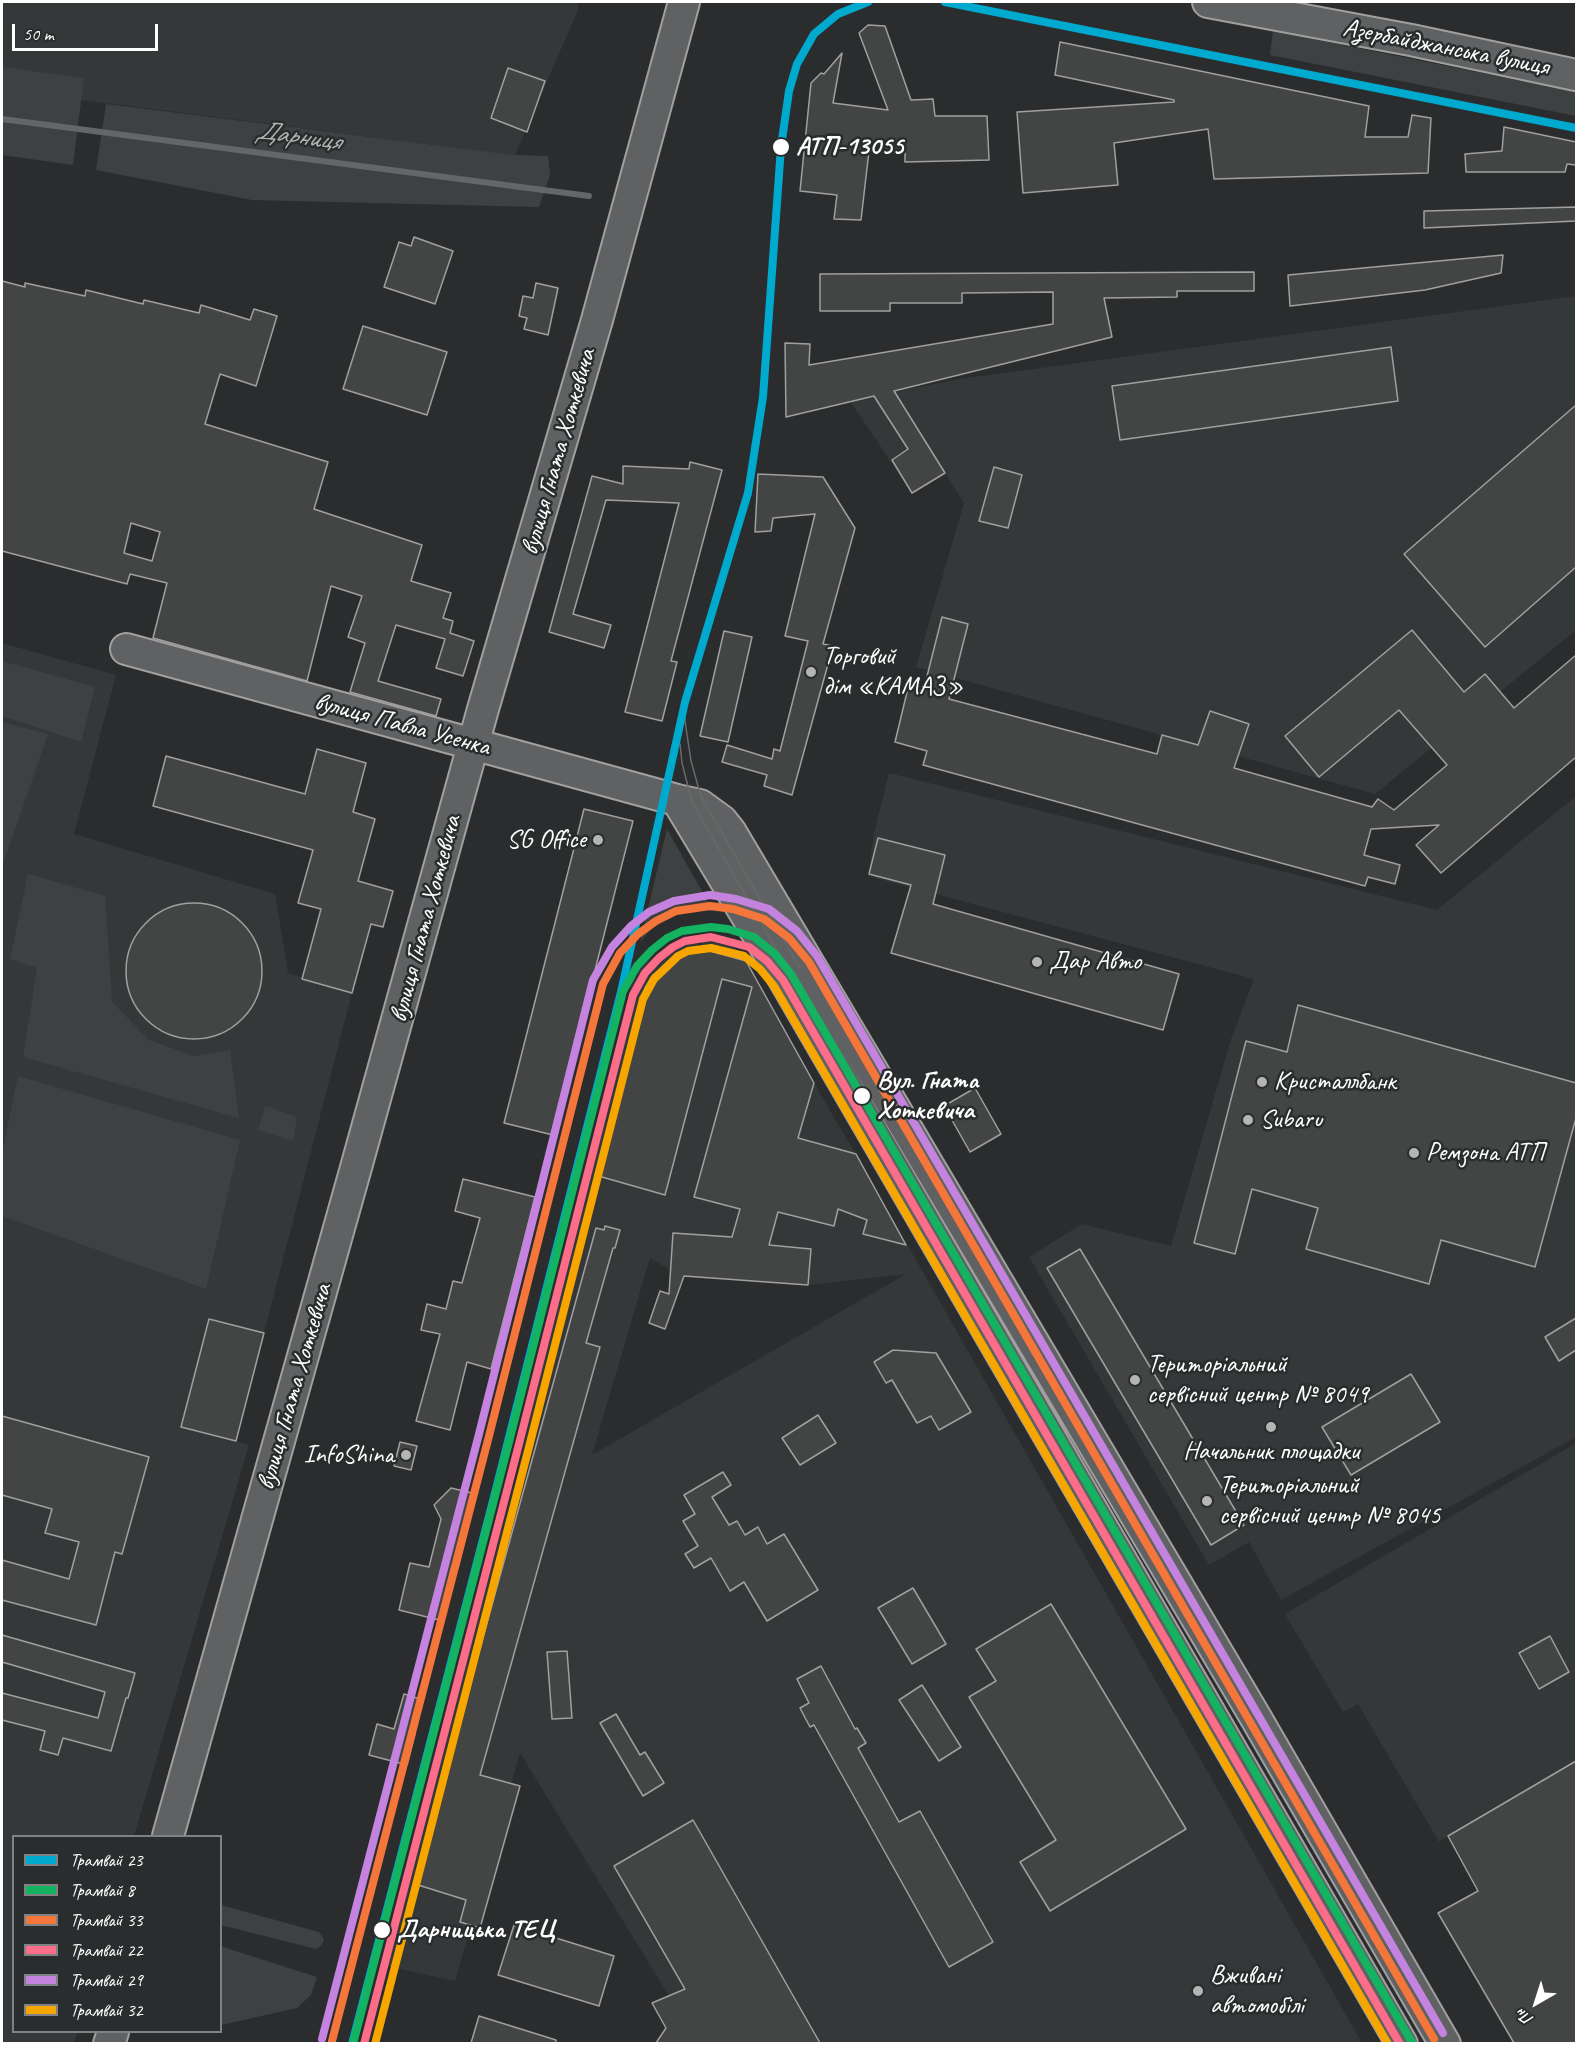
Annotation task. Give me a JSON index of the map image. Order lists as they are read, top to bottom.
{
  "streets": {
    "street": ["Азербайджанська вулиця", "вулиця Гната Хоткевича", "вулиця Павла Усенка"]
  },
  "crossings": [
    ["вулиця Гната Хоткевича", "вулиця Павла Усенка"]
  ],
  "water": ["Дарниця"],
  "places": [
    "АТП-13055",
    "Торговий дім «КАМАЗ»",
    "SG Office",
    "Дар Авто",
    "Кристаллбанк",
    "Вул. Гната Хоткевича",
    "Subaru",
    "Ремзона АТП",
    "Територіальний сервісний центр № 8049",
    "Начальник площадки",
    "InfoShina",
    "Територіальний сервісний центр № 8045",
    "Дарницька ТЕЦ",
    "Вживані автомобілі"
  ],
  "lines": [
    "tram line 23",
    "tram line 29",
    "tram line 33",
    "tram line 8",
    "tram line 22",
    "tram line 32"
  ],
  "legend": [
    "Трамвай 23",
    "Трамвай 8",
    "Трамвай 33",
    "Трамвай 22",
    "Трамвай 29",
    "Трамвай 32"
  ],
  "scale_bar": "50 m",
  "north": "bottom left"
}
